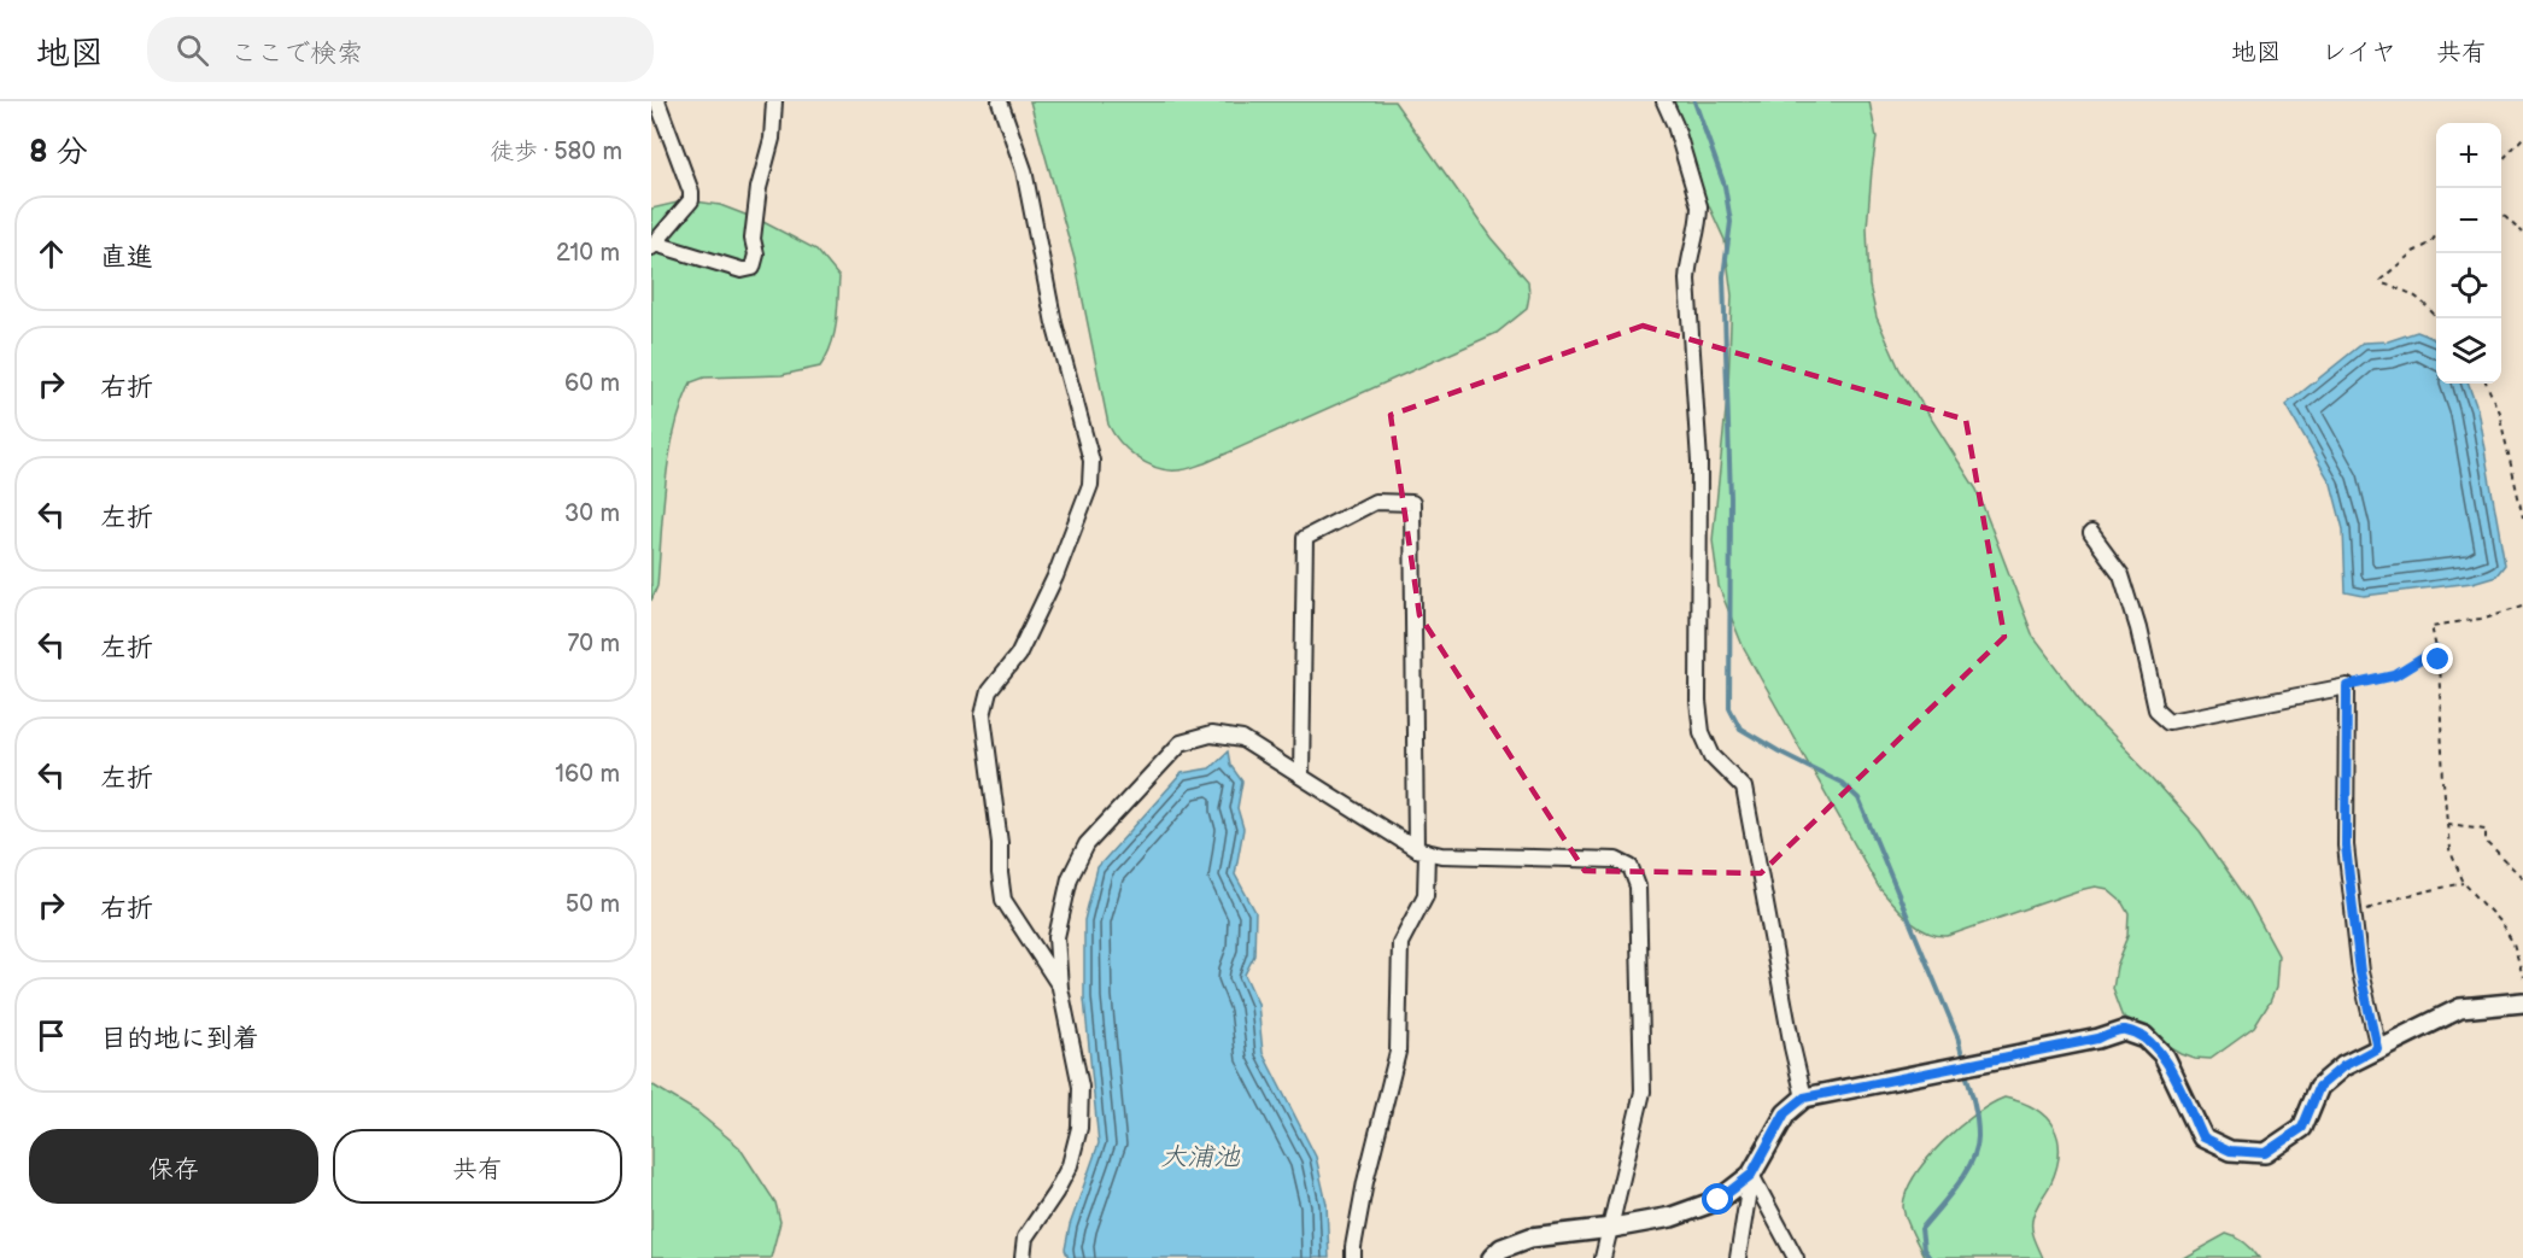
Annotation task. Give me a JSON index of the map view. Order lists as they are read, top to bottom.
{
  "water": ["大浦池"],
  "page": {
    "header": "地図",
    "search": "ここで検索",
    "nav": ["地図", "レイヤ", "共有"],
    "heading": ["8 分", "徒歩 · 580 m"],
    "map_buttons": ["+", "−"],
    "list": [
      ["直進", "210 m"],
      ["右折", "60 m"],
      ["左折", "30 m"],
      ["左折", "70 m"],
      ["左折", "160 m"],
      ["右折", "50 m"],
      "目的地に到着"
    ],
    "buttons": ["保存", "共有"]
  }
}
